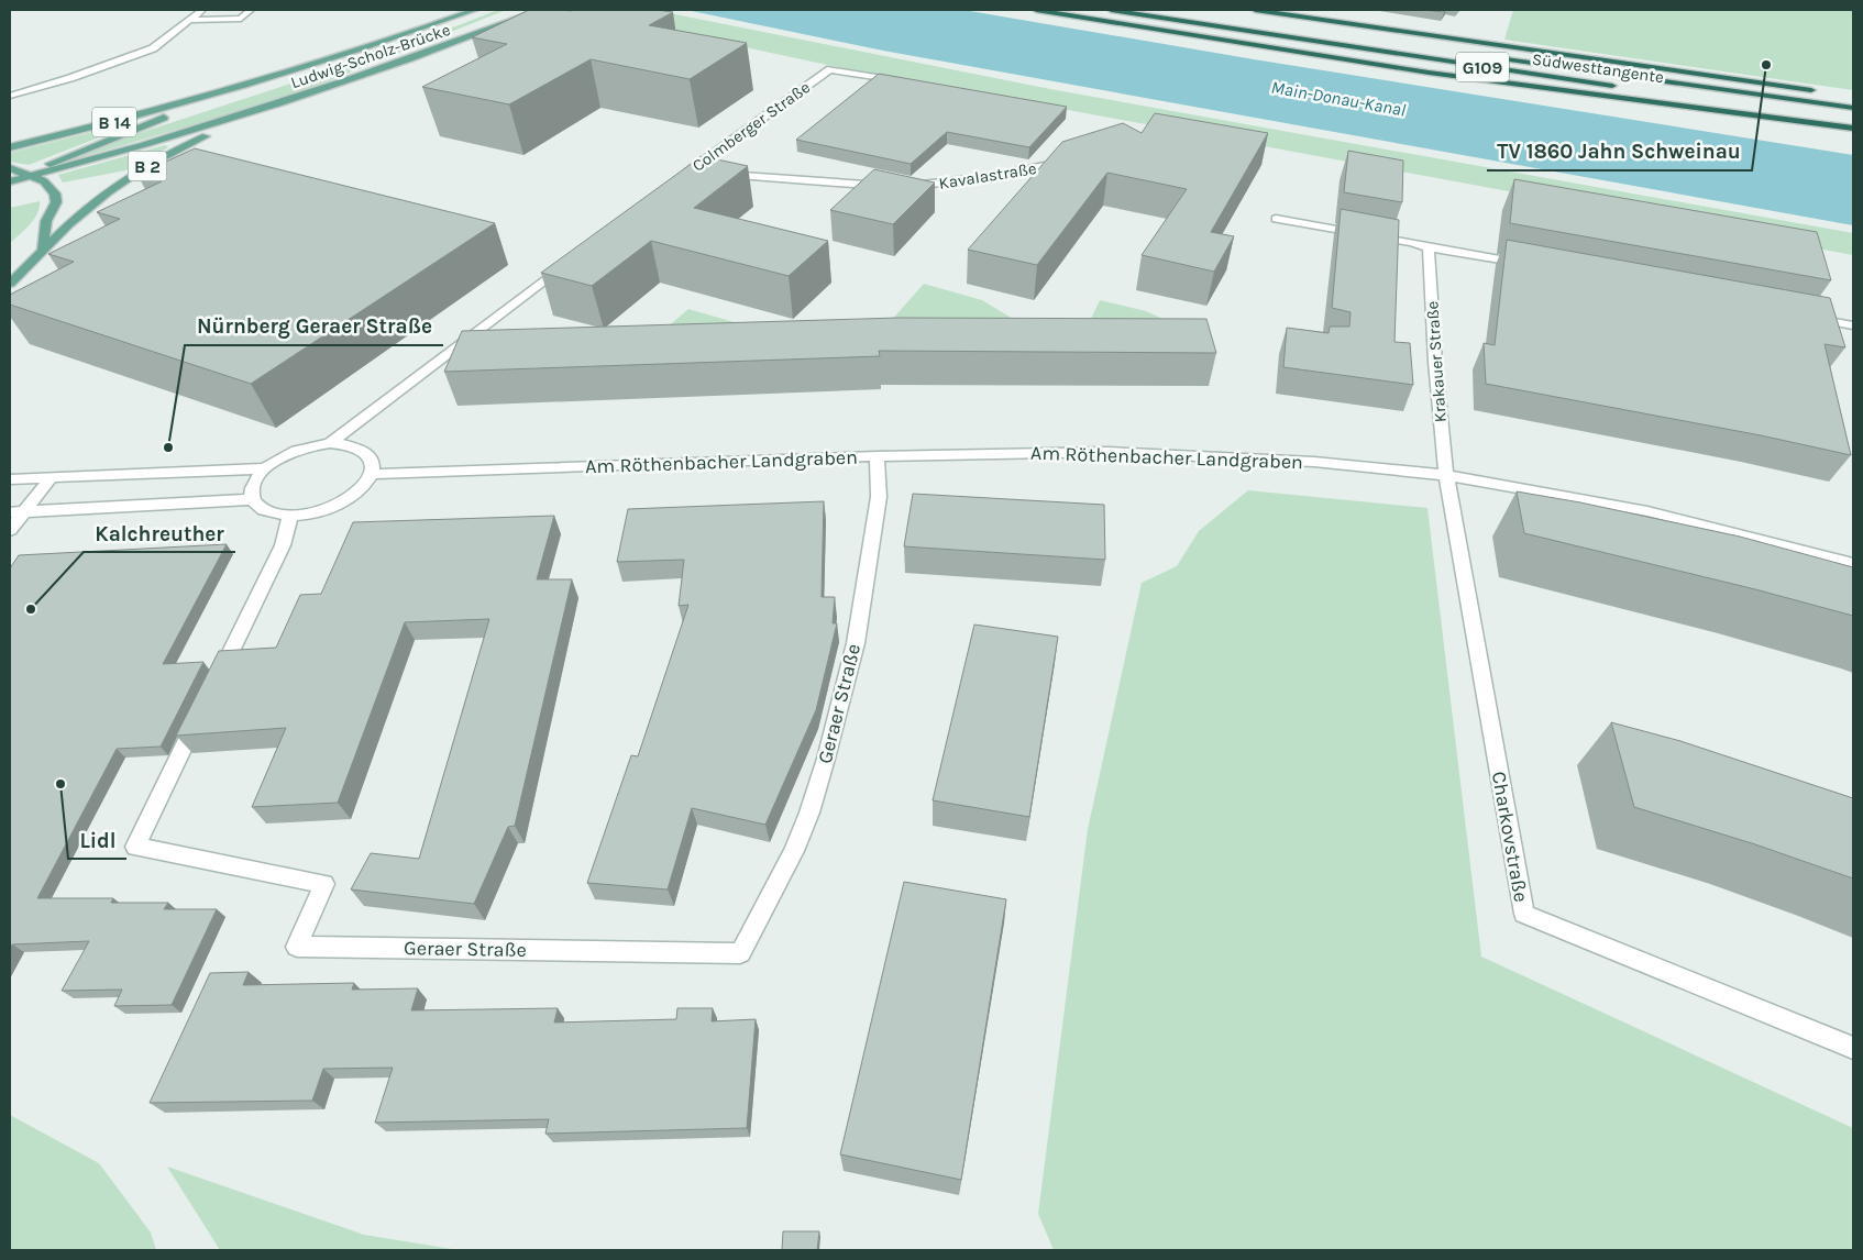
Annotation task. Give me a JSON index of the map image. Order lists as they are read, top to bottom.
{
  "streets": {
    "highway": ["G109", "Südwesttangente"],
    "main road": ["Ludwig-Scholz-Brücke", "B 14", "B 2"],
    "street": [
      "Colmberger Straße",
      "Kavalastraße",
      "Krakauer Straße",
      "Am Röthenbacher Landgraben",
      "Geraer Straße",
      "Charkovstraße"
    ]
  },
  "crossings": [
    ["Ludwig-Scholz-Brücke", "B 14"],
    ["Ludwig-Scholz-Brücke", "B 2"],
    ["B 14", "B 2"],
    ["Colmberger Straße", "Kavalastraße"],
    ["Krakauer Straße", "Am Röthenbacher Landgraben"],
    ["Krakauer Straße", "Charkovstraße"],
    ["Am Röthenbacher Landgraben", "Geraer Straße"],
    ["Am Röthenbacher Landgraben", "Charkovstraße"]
  ],
  "water": ["Main-Donau-Kanal"],
  "places": [
    "TV 1860 Jahn Schweinau",
    "Nürnberg Geraer Straße",
    "Kalchreuther",
    "Lidl"
  ]
}
